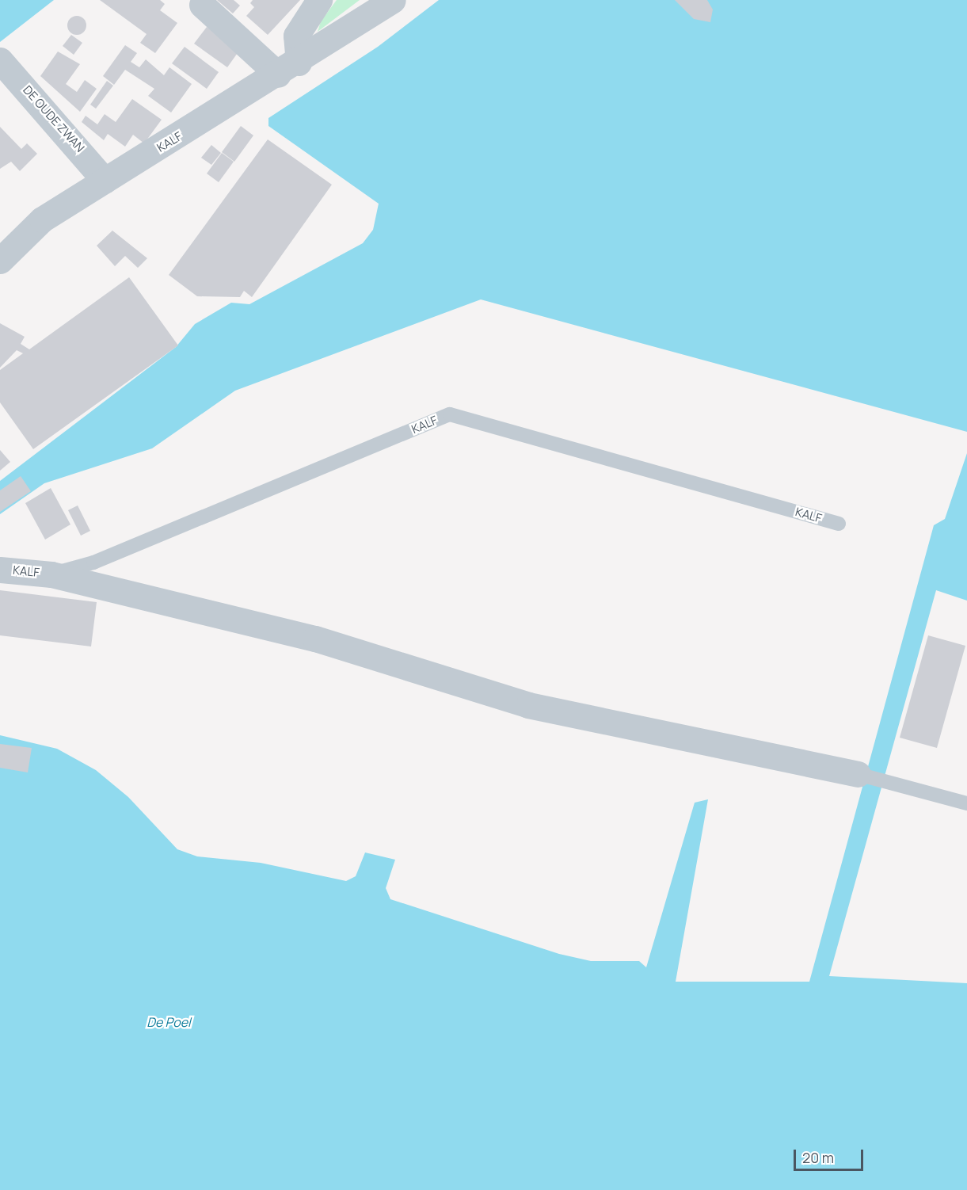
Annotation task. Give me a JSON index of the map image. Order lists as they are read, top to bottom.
{
  "streets": {
    "street": ["DE OUDE ZWAN", "KALF"]
  },
  "crossings": [
    ["DE OUDE ZWAN", "KALF"]
  ],
  "water": ["De Poel"],
  "scale_bar": "20 m"
}
